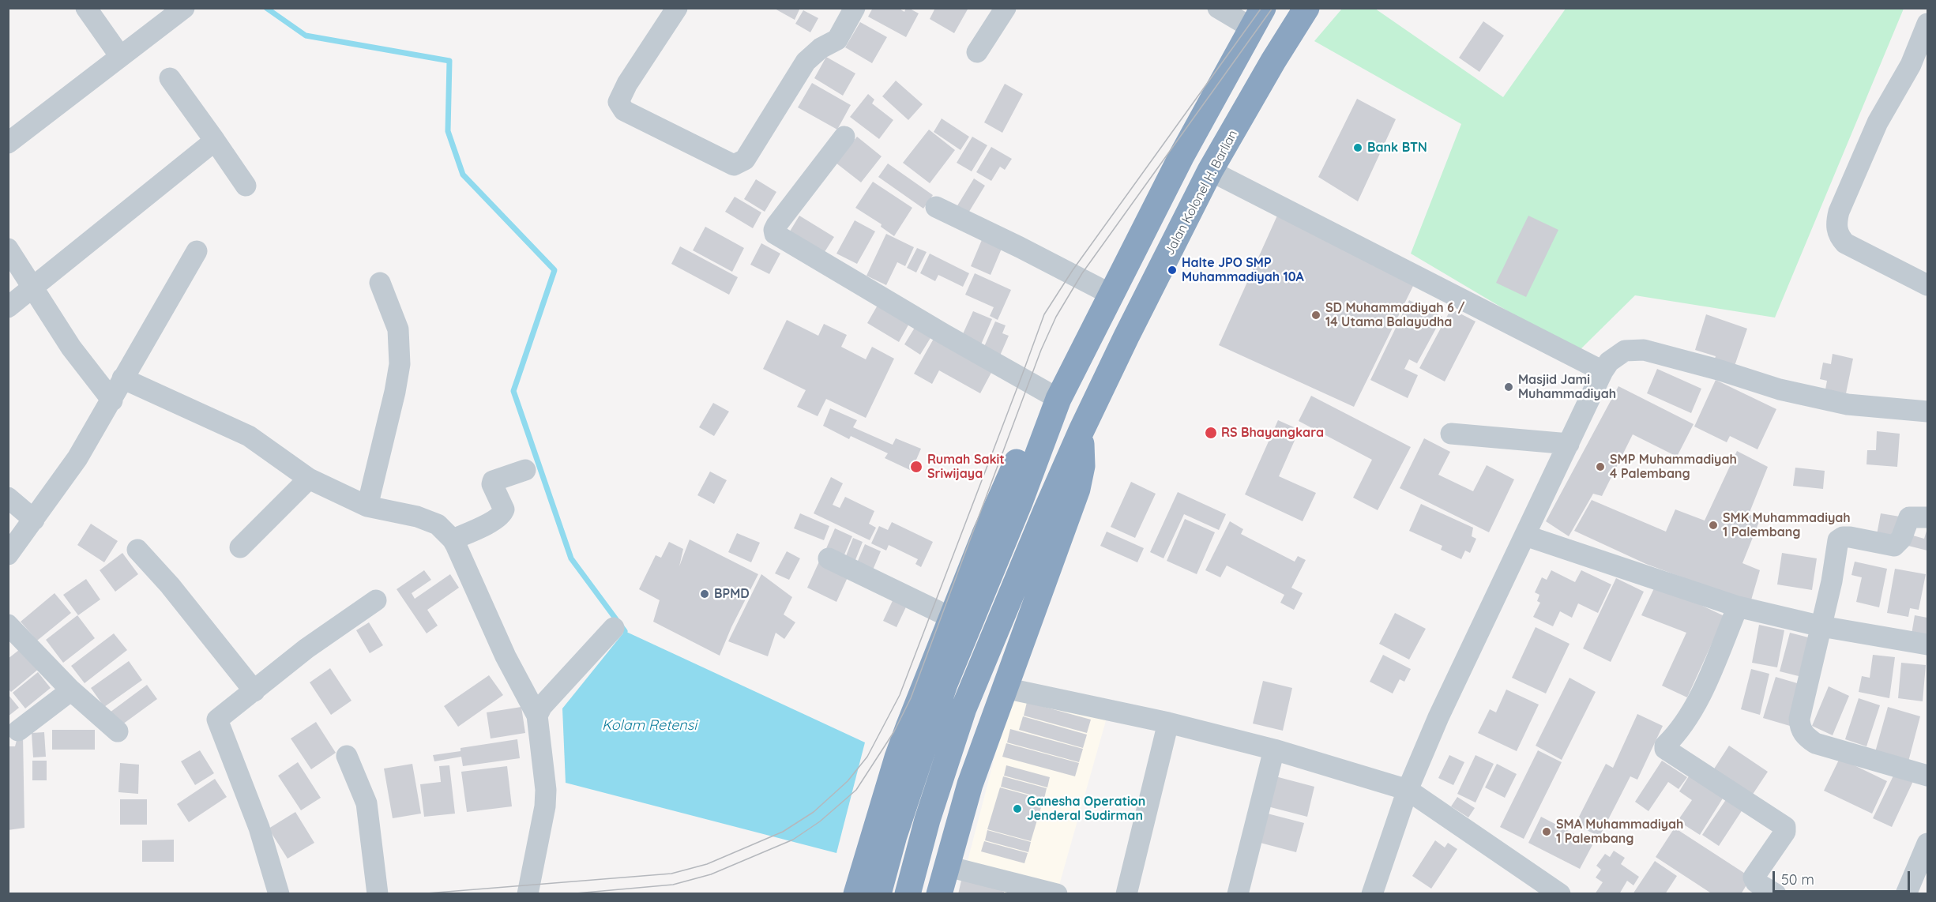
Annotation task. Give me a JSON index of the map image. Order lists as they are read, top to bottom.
{
  "streets": {
    "highway": ["Jalan Kolonel H. Barlian"]
  },
  "water": ["Kolam Retensi"],
  "places": [
    "Bank BTN",
    "Halte JPO SMP Muhammadiyah 10A",
    "SD Muhammadiyah 6 / 14 Utama Balayudha",
    "Masjid Jami Muhammadiyah",
    "RS Bhayangkara",
    "Rumah Sakit Sriwijaya",
    "SMP Muhammadiyah 4 Palembang",
    "SMK Muhammadiyah 1 Palembang",
    "BPMD",
    "Ganesha Operation Jenderal Sudirman",
    "SMA Muhammadiyah 1 Palembang"
  ],
  "scale_bar": "50 m"
}
